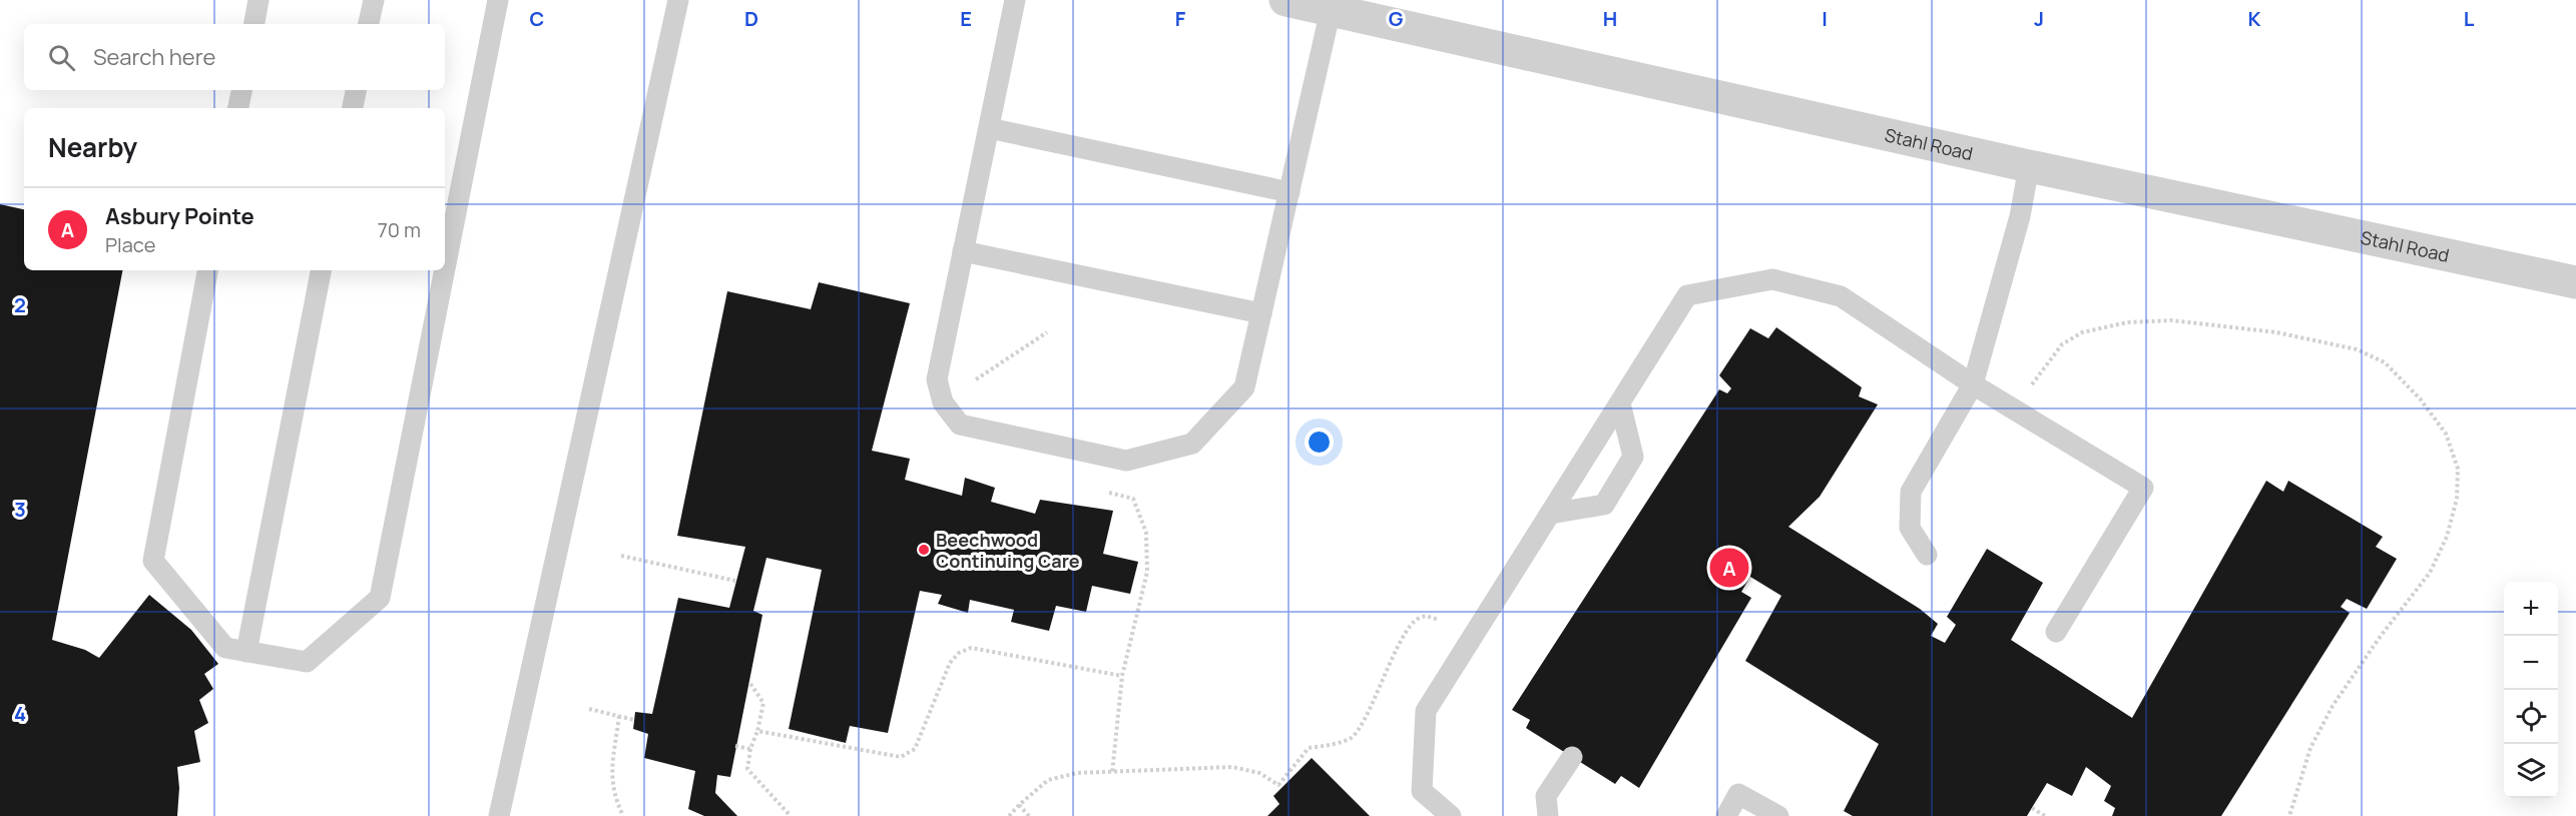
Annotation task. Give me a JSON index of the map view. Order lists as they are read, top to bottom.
{
  "streets": {
    "street": ["Stahl Road"]
  },
  "places": ["Beechwood Continuing Care"],
  "page": {
    "search": "Search here",
    "heading": "Nearby",
    "list": [
      {
        "mark": "A",
        "name": "Asbury Pointe",
        "note": "Place",
        "value": "70 m"
      }
    ],
    "pins": "A",
    "map_buttons": ["+", "−"]
  },
  "grid": {
    "columns": [
      "C",
      "D",
      "E",
      "F",
      "G",
      "H",
      "I",
      "J",
      "K",
      "L"
    ],
    "rows": ["2", "3", "4"]
  }
}
